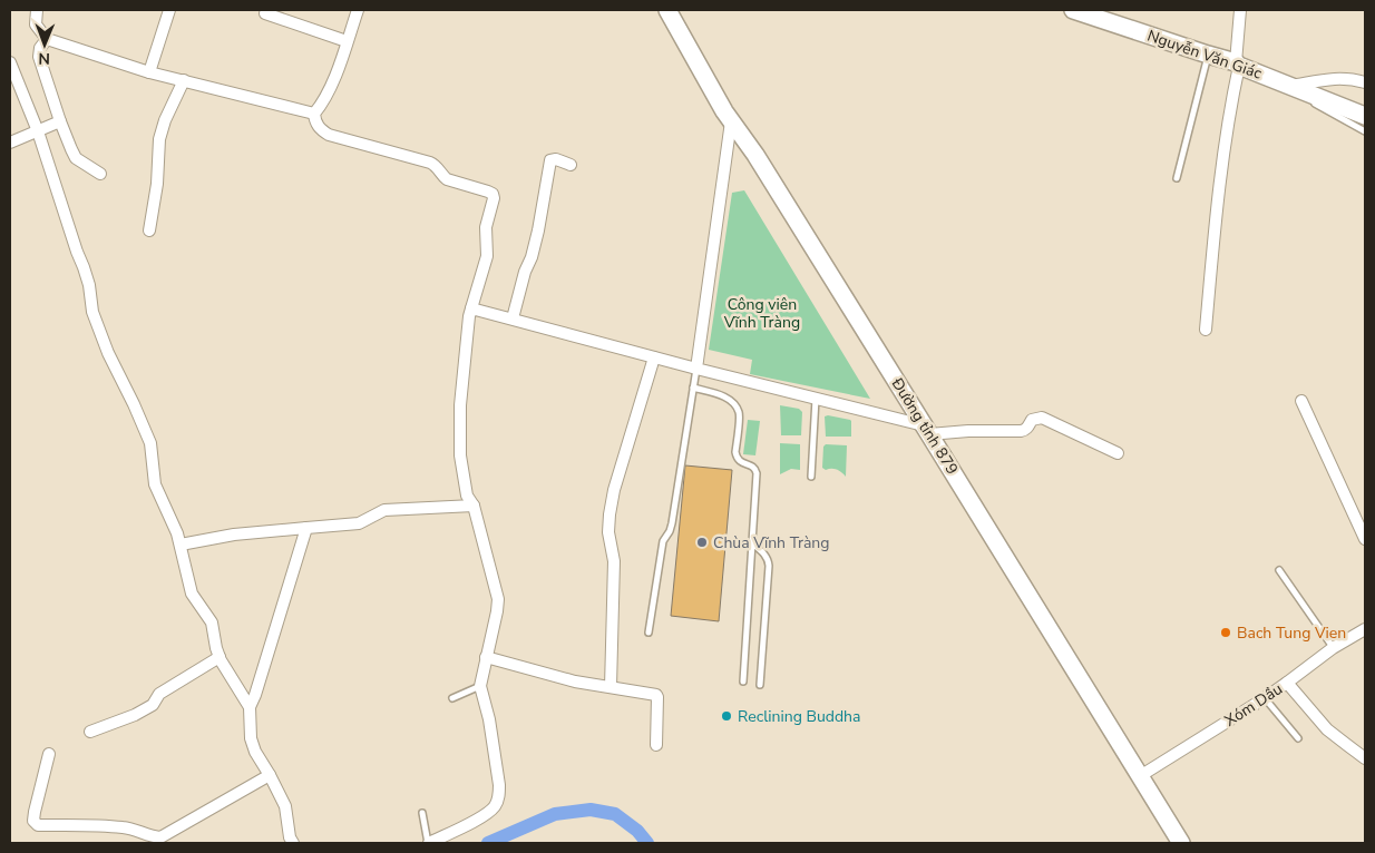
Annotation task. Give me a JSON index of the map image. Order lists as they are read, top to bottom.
{
  "streets": {
    "main road": ["Nguyễn Văn Giác", "Đường tỉnh 879"],
    "street": ["Xóm Dầu"]
  },
  "crossings": [
    ["Đường tỉnh 879", "Xóm Dầu"]
  ],
  "parks": ["Công viên Vĩnh Tràng"],
  "places": ["Chùa Vĩnh Tràng", "Bach Tung Vien", "Reclining Buddha"],
  "north": "bottom"
}
